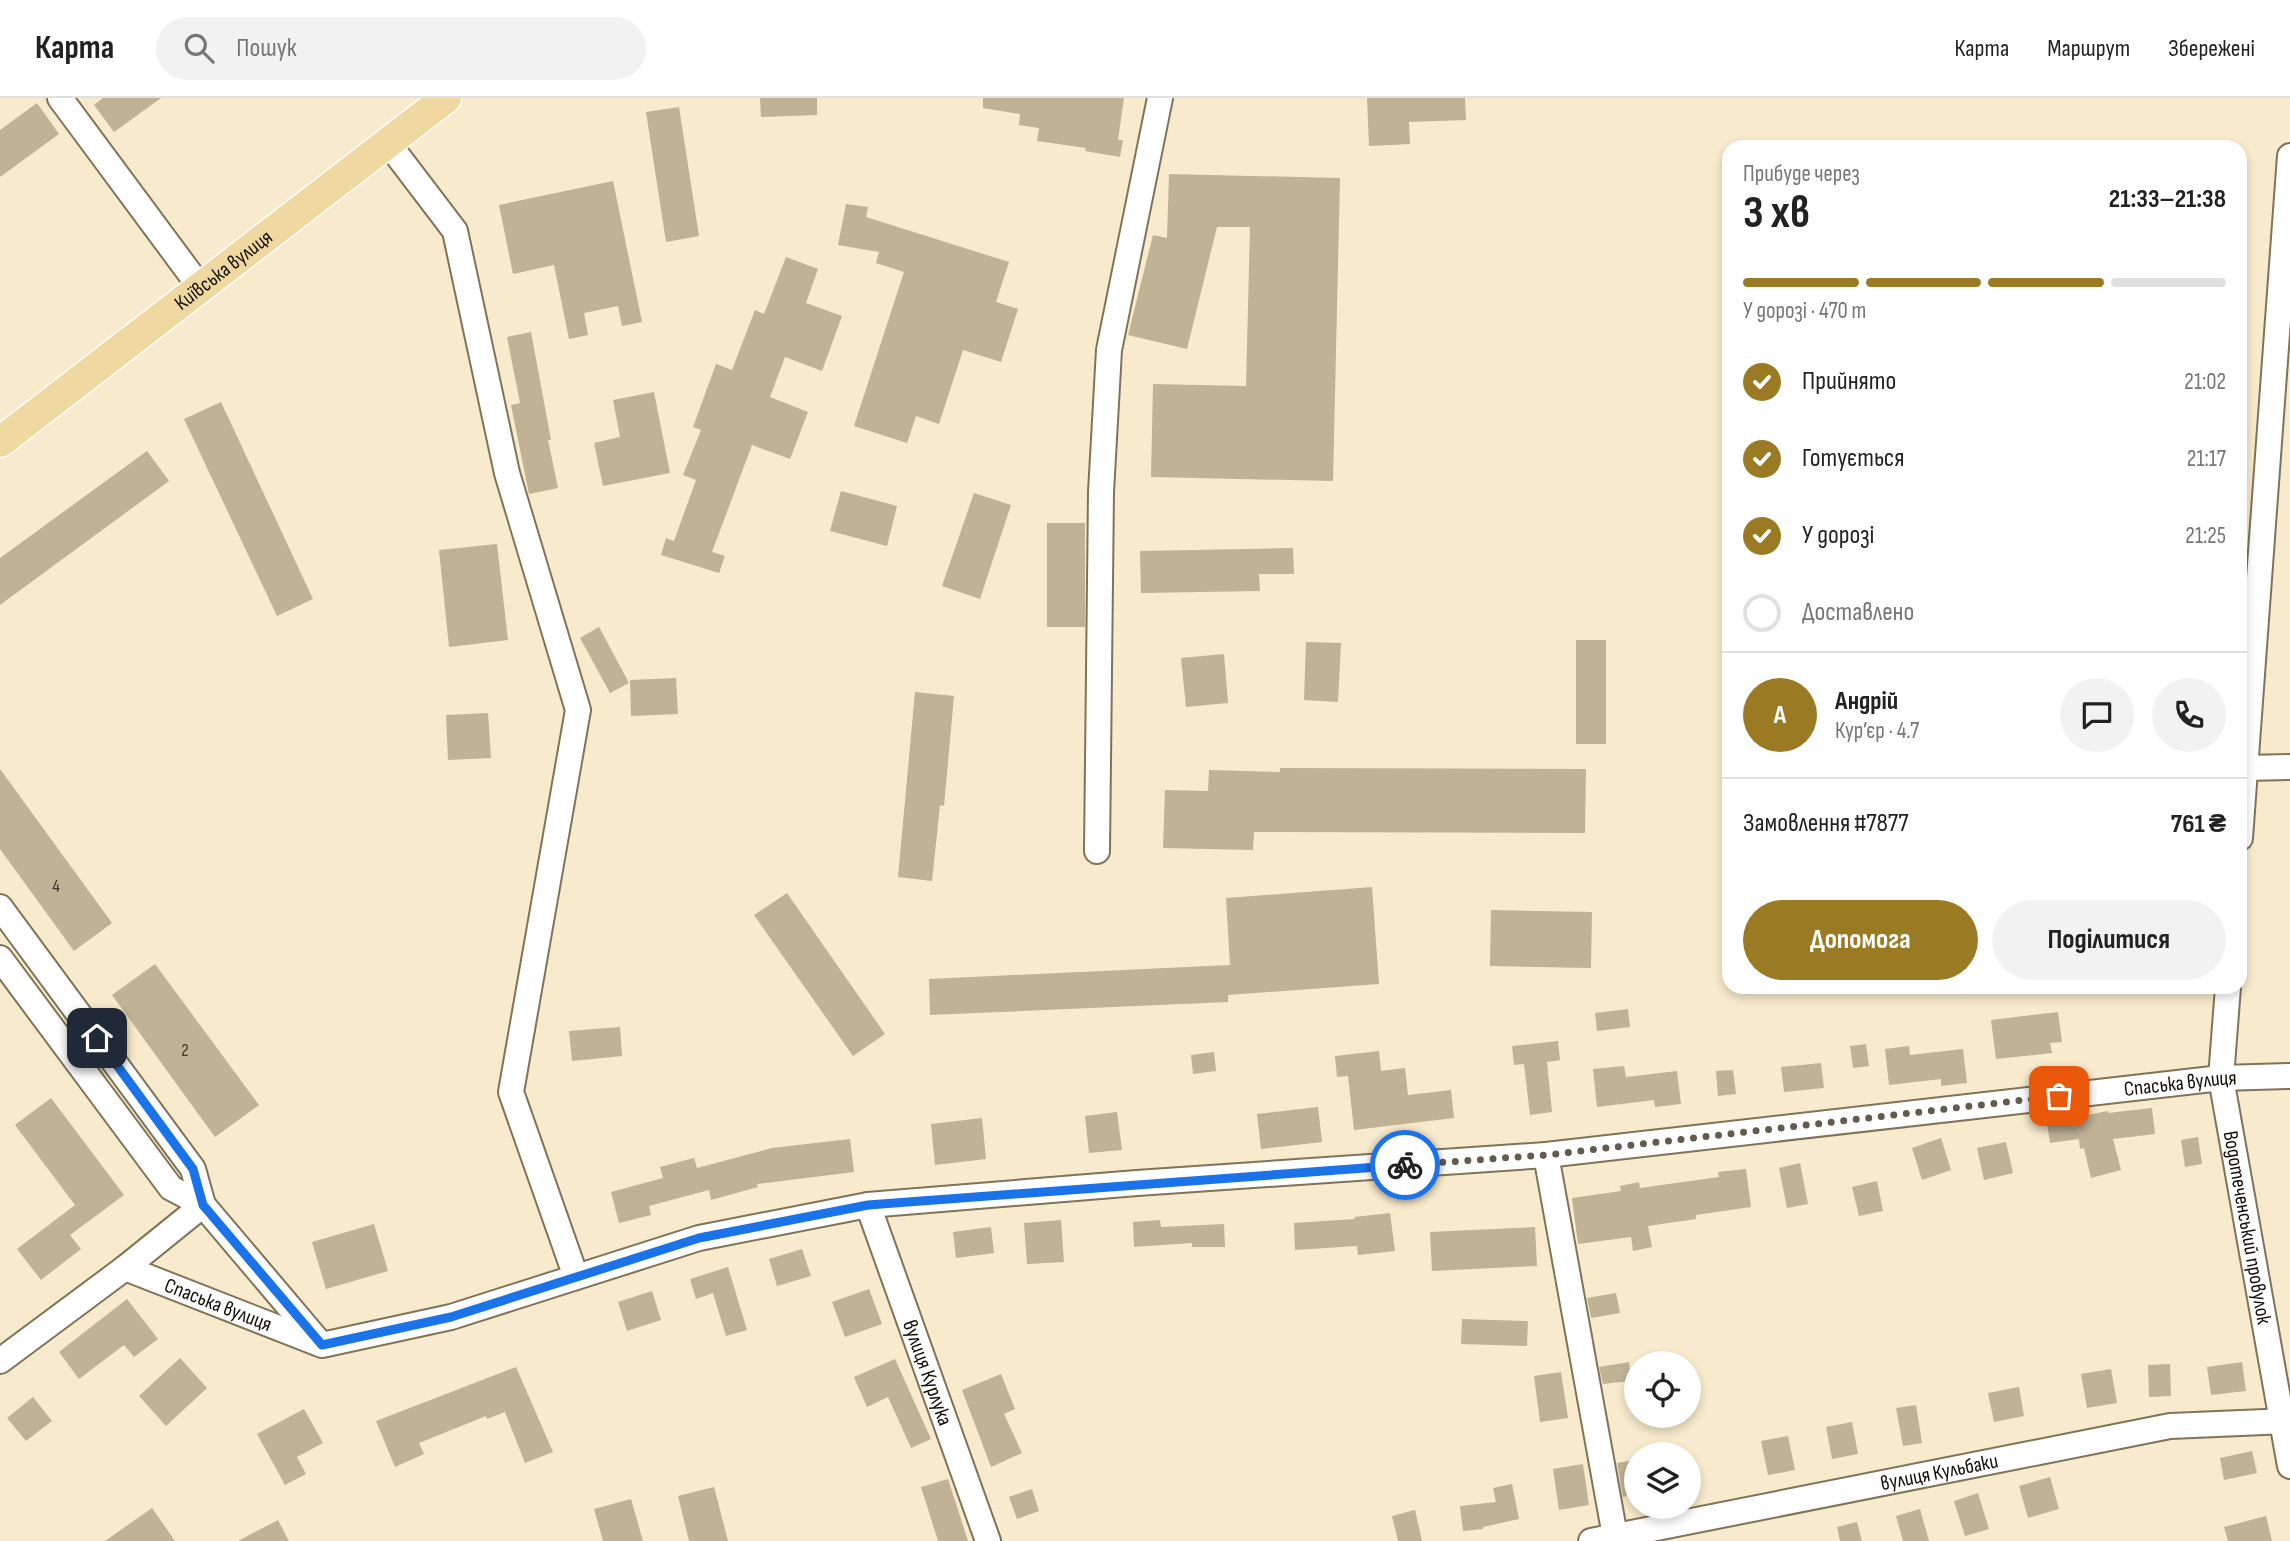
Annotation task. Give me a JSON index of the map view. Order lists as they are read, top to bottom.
{
  "streets": {
    "main road": ["Київська вулиця"],
    "street": [
      "Спаська вулиця",
      "Водотеченський провулок",
      "вулиця Курлука",
      "вулиця Кульбаки"
    ]
  },
  "crossings": [
    ["Спаська вулиця", "Водотеченський провулок"],
    ["Спаська вулиця", "вулиця Курлука"],
    ["Водотеченський провулок", "вулиця Кульбаки"]
  ],
  "house_numbers": ["4", "2"],
  "page": {
    "header": "Карта",
    "search": "Пошук",
    "nav": ["Карта", "Маршрут", "Збережені"],
    "heading": ["3 хв", "Прибуде через", "21:33–21:38"],
    "panel": [
      "Андрій",
      "Кур’єр · 4.7",
      "Замовлення #7877",
      "761 ₴"
    ],
    "bar": "У дорозі · 470 m",
    "list": [
      ["Прийнято", "21:02"],
      ["Готується", "21:17"],
      ["У дорозі", "21:25"],
      "Доставлено"
    ],
    "round": "А",
    "buttons": ["Допомога", "Поділитися"]
  }
}
